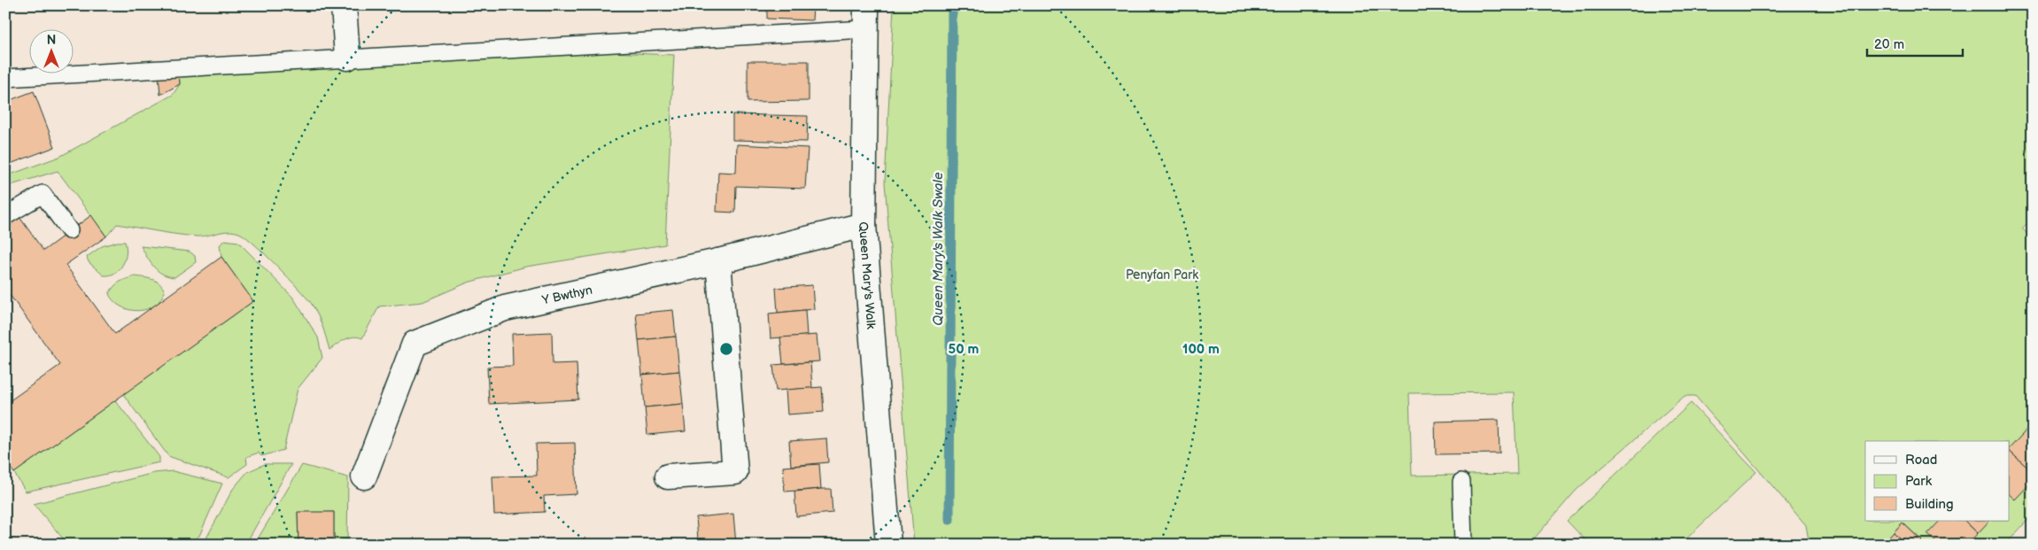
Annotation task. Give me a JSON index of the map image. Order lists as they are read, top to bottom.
{
  "streets": {
    "street": ["Queen Mary's Walk", "Y Bwthyn"]
  },
  "crossings": [
    ["Queen Mary's Walk", "Y Bwthyn"]
  ],
  "water": ["Queen Mary's Walk Swale"],
  "parks": ["Penyfan Park"],
  "legend": ["Road", "Park", "Building"],
  "scale_bar": "20 m",
  "north": "top",
  "rings": ["50 m", "100 m"]
}
